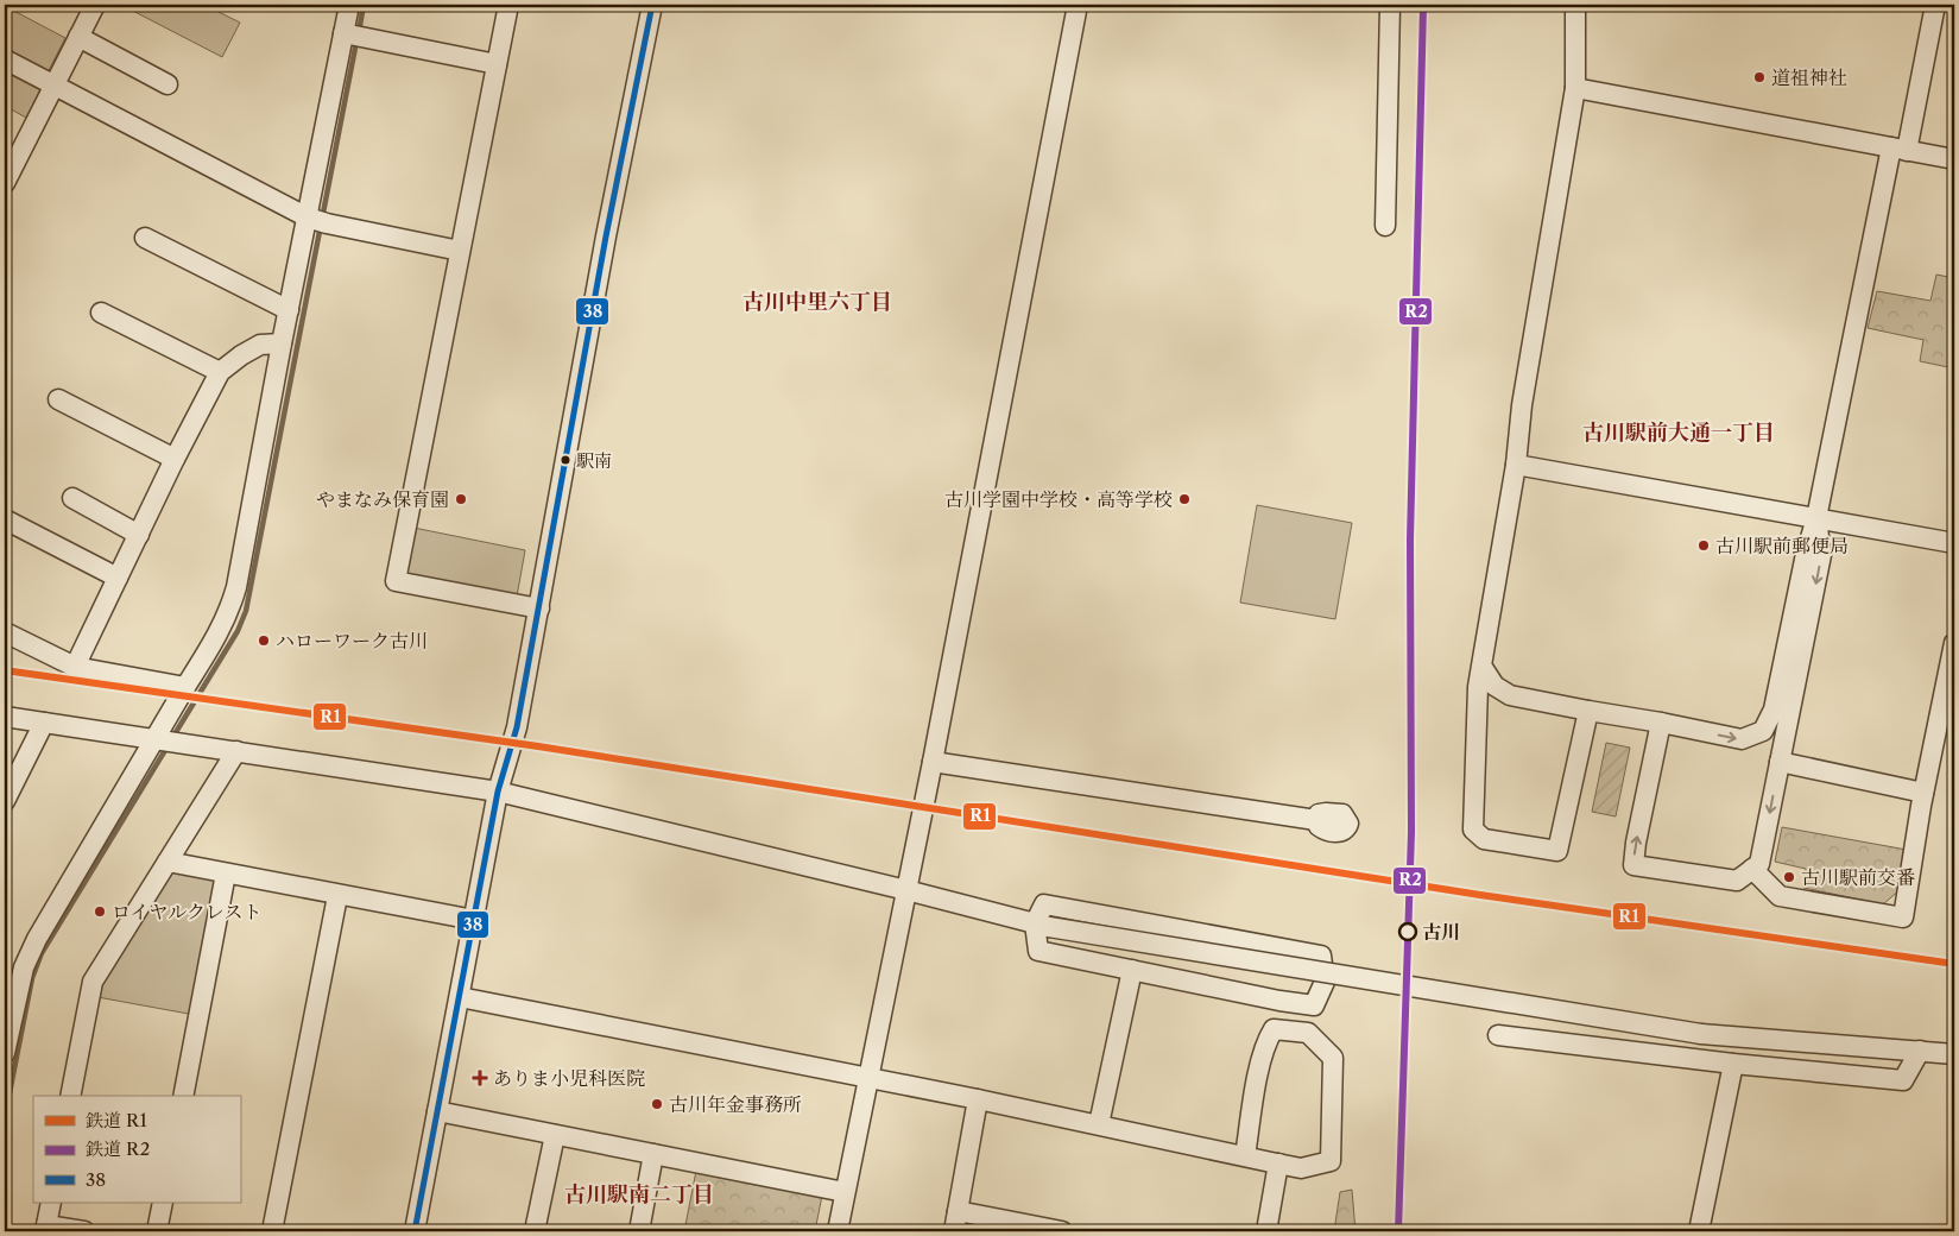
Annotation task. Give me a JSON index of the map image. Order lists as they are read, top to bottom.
{
  "districts": ["古川中里六丁目", "古川駅前大通一丁目", "古川駅南二丁目"],
  "places": {
    "other": [
      "道祖神社",
      "駅南",
      "やまなみ保育園",
      "古川学園中学校・高等学校",
      "古川駅前郵便局",
      "ハローワーク古川",
      "古川駅前交番",
      "ロイヤルクレスト",
      "古川",
      "古川年金事務所"
    ],
    "health": ["ありま小児科医院"]
  },
  "lines": ["rail line R2", "transit line 38", "rail line R1"],
  "legend": ["鉄道 R1", "鉄道 R2", "38"]
}
